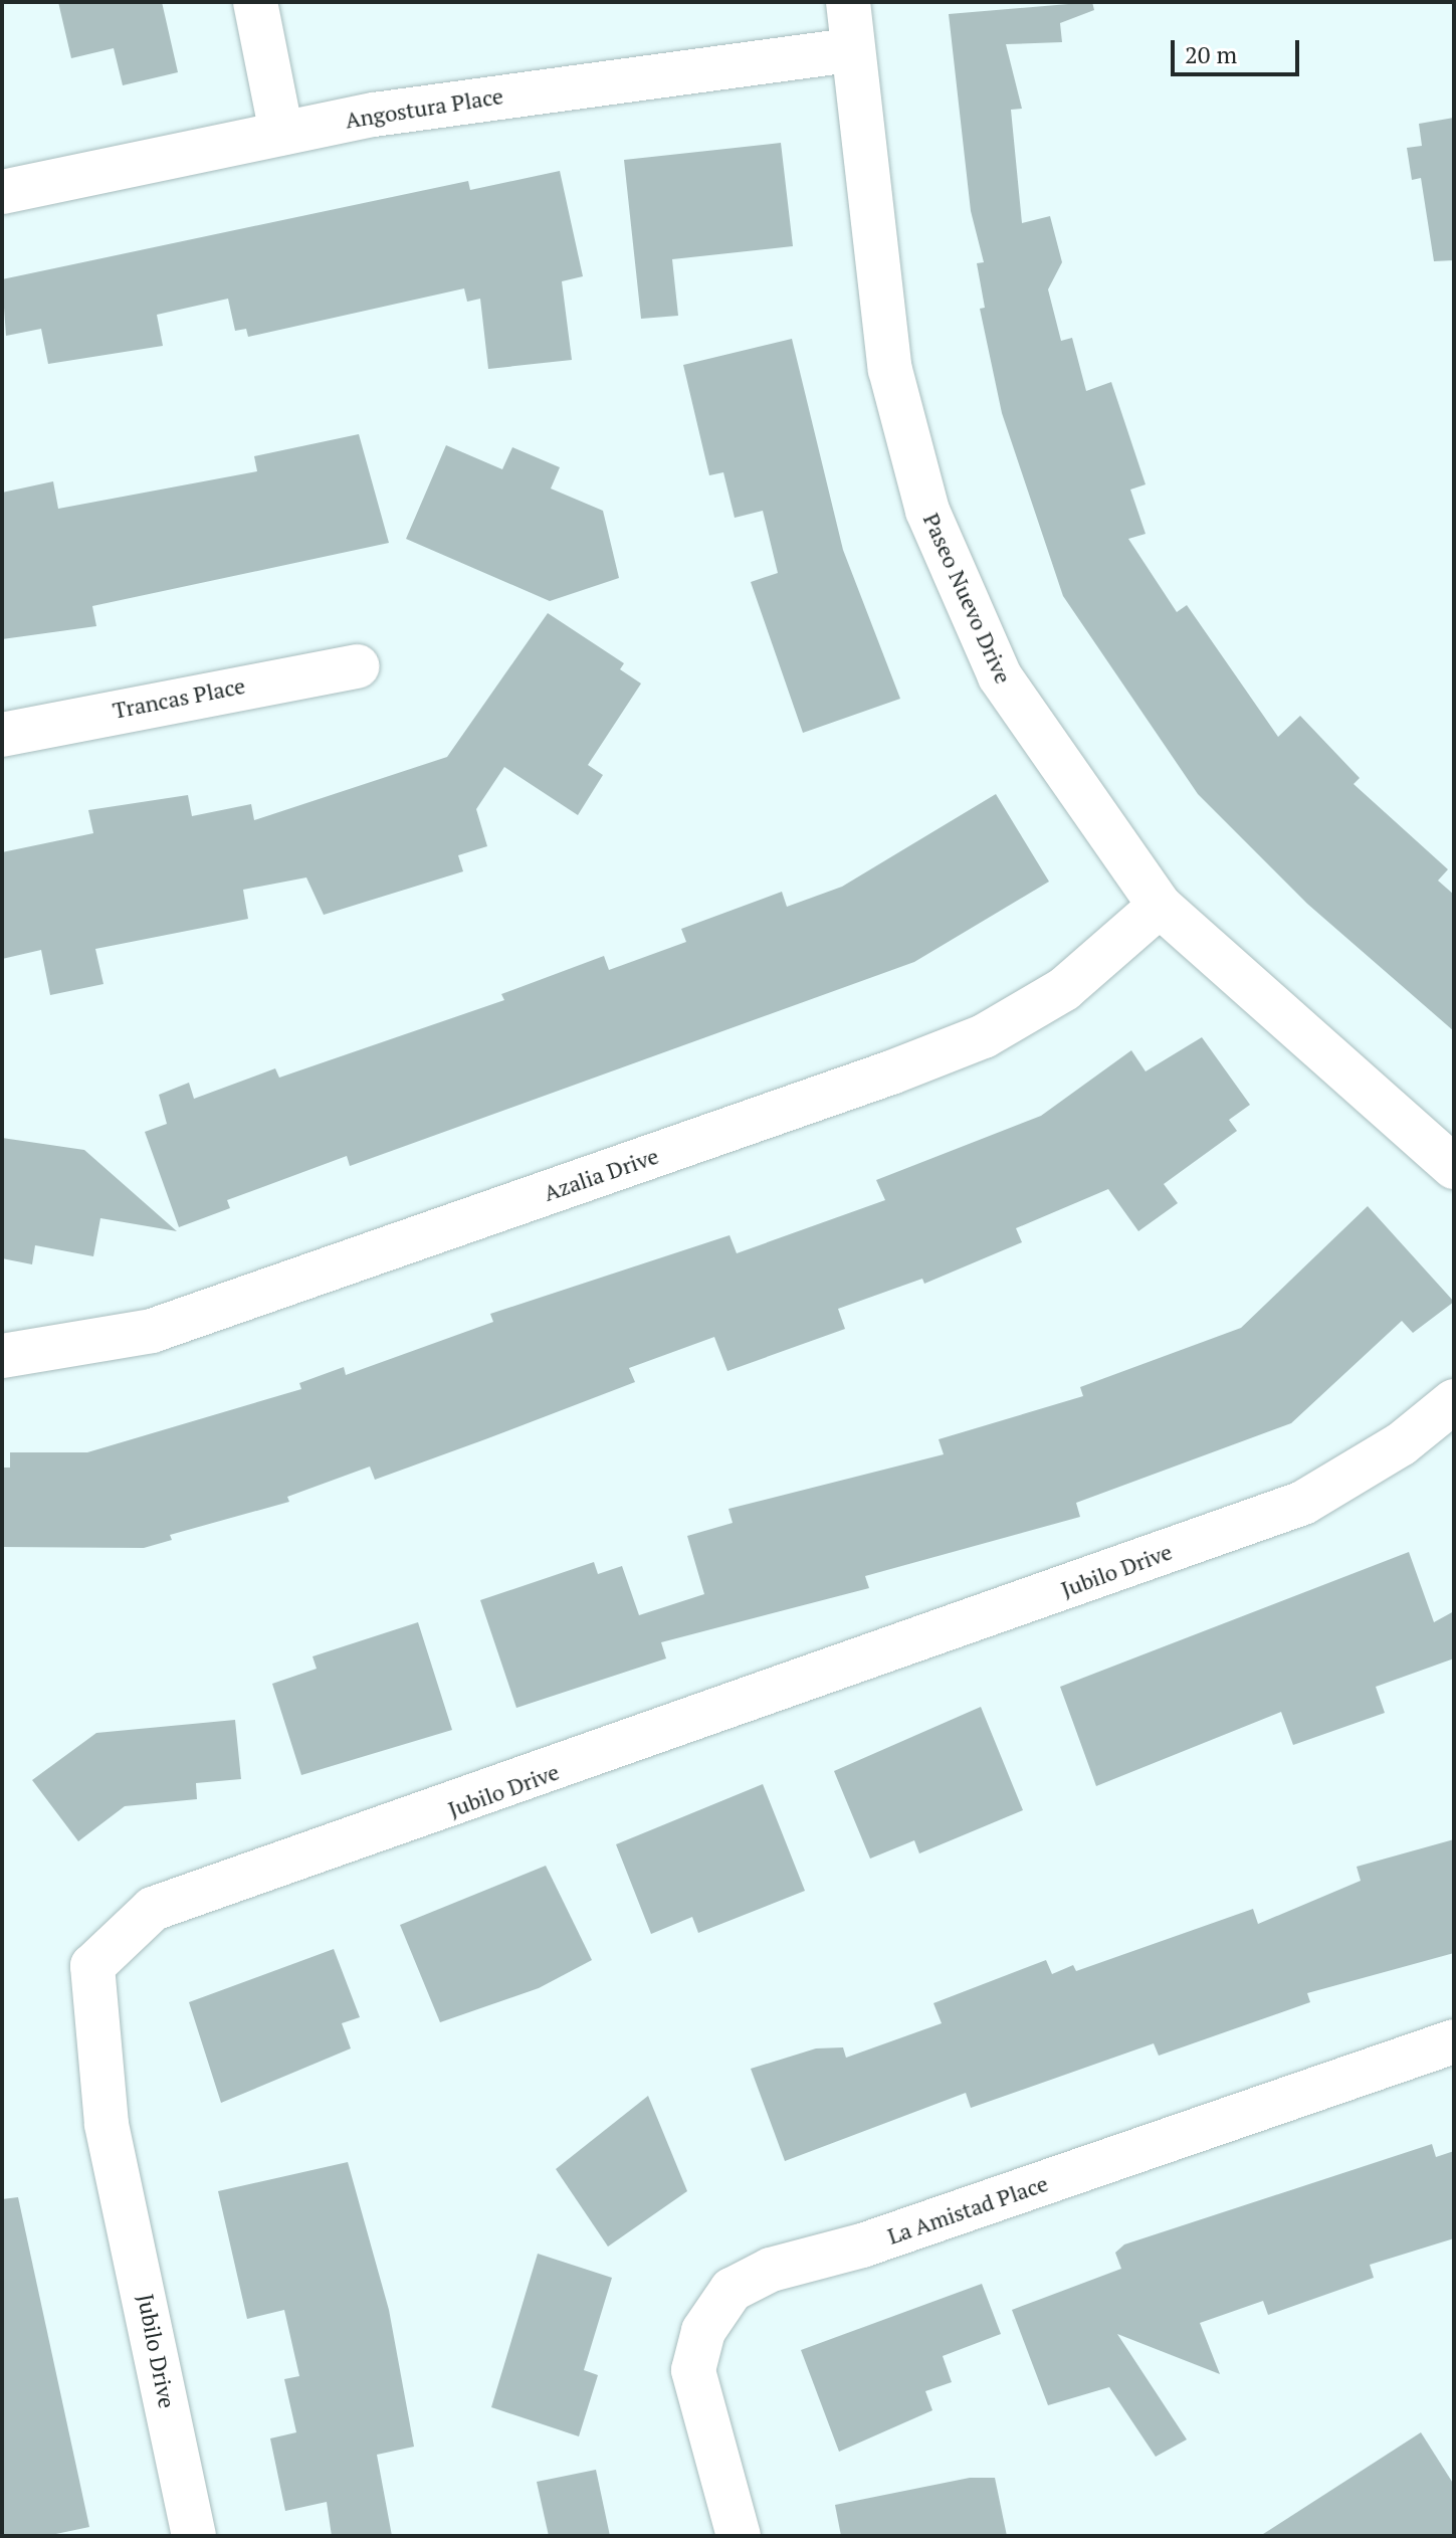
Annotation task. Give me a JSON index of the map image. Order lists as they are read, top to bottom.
{
  "streets": {
    "street": [
      "Angostura Place",
      "Paseo Nuevo Drive",
      "Trancas Place",
      "Azalia Drive",
      "Jubilo Drive",
      "La Amistad Place"
    ]
  },
  "crossings": [
    ["Angostura Place", "Paseo Nuevo Drive"],
    ["Paseo Nuevo Drive", "Azalia Drive"]
  ],
  "scale_bar": "20 m"
}
